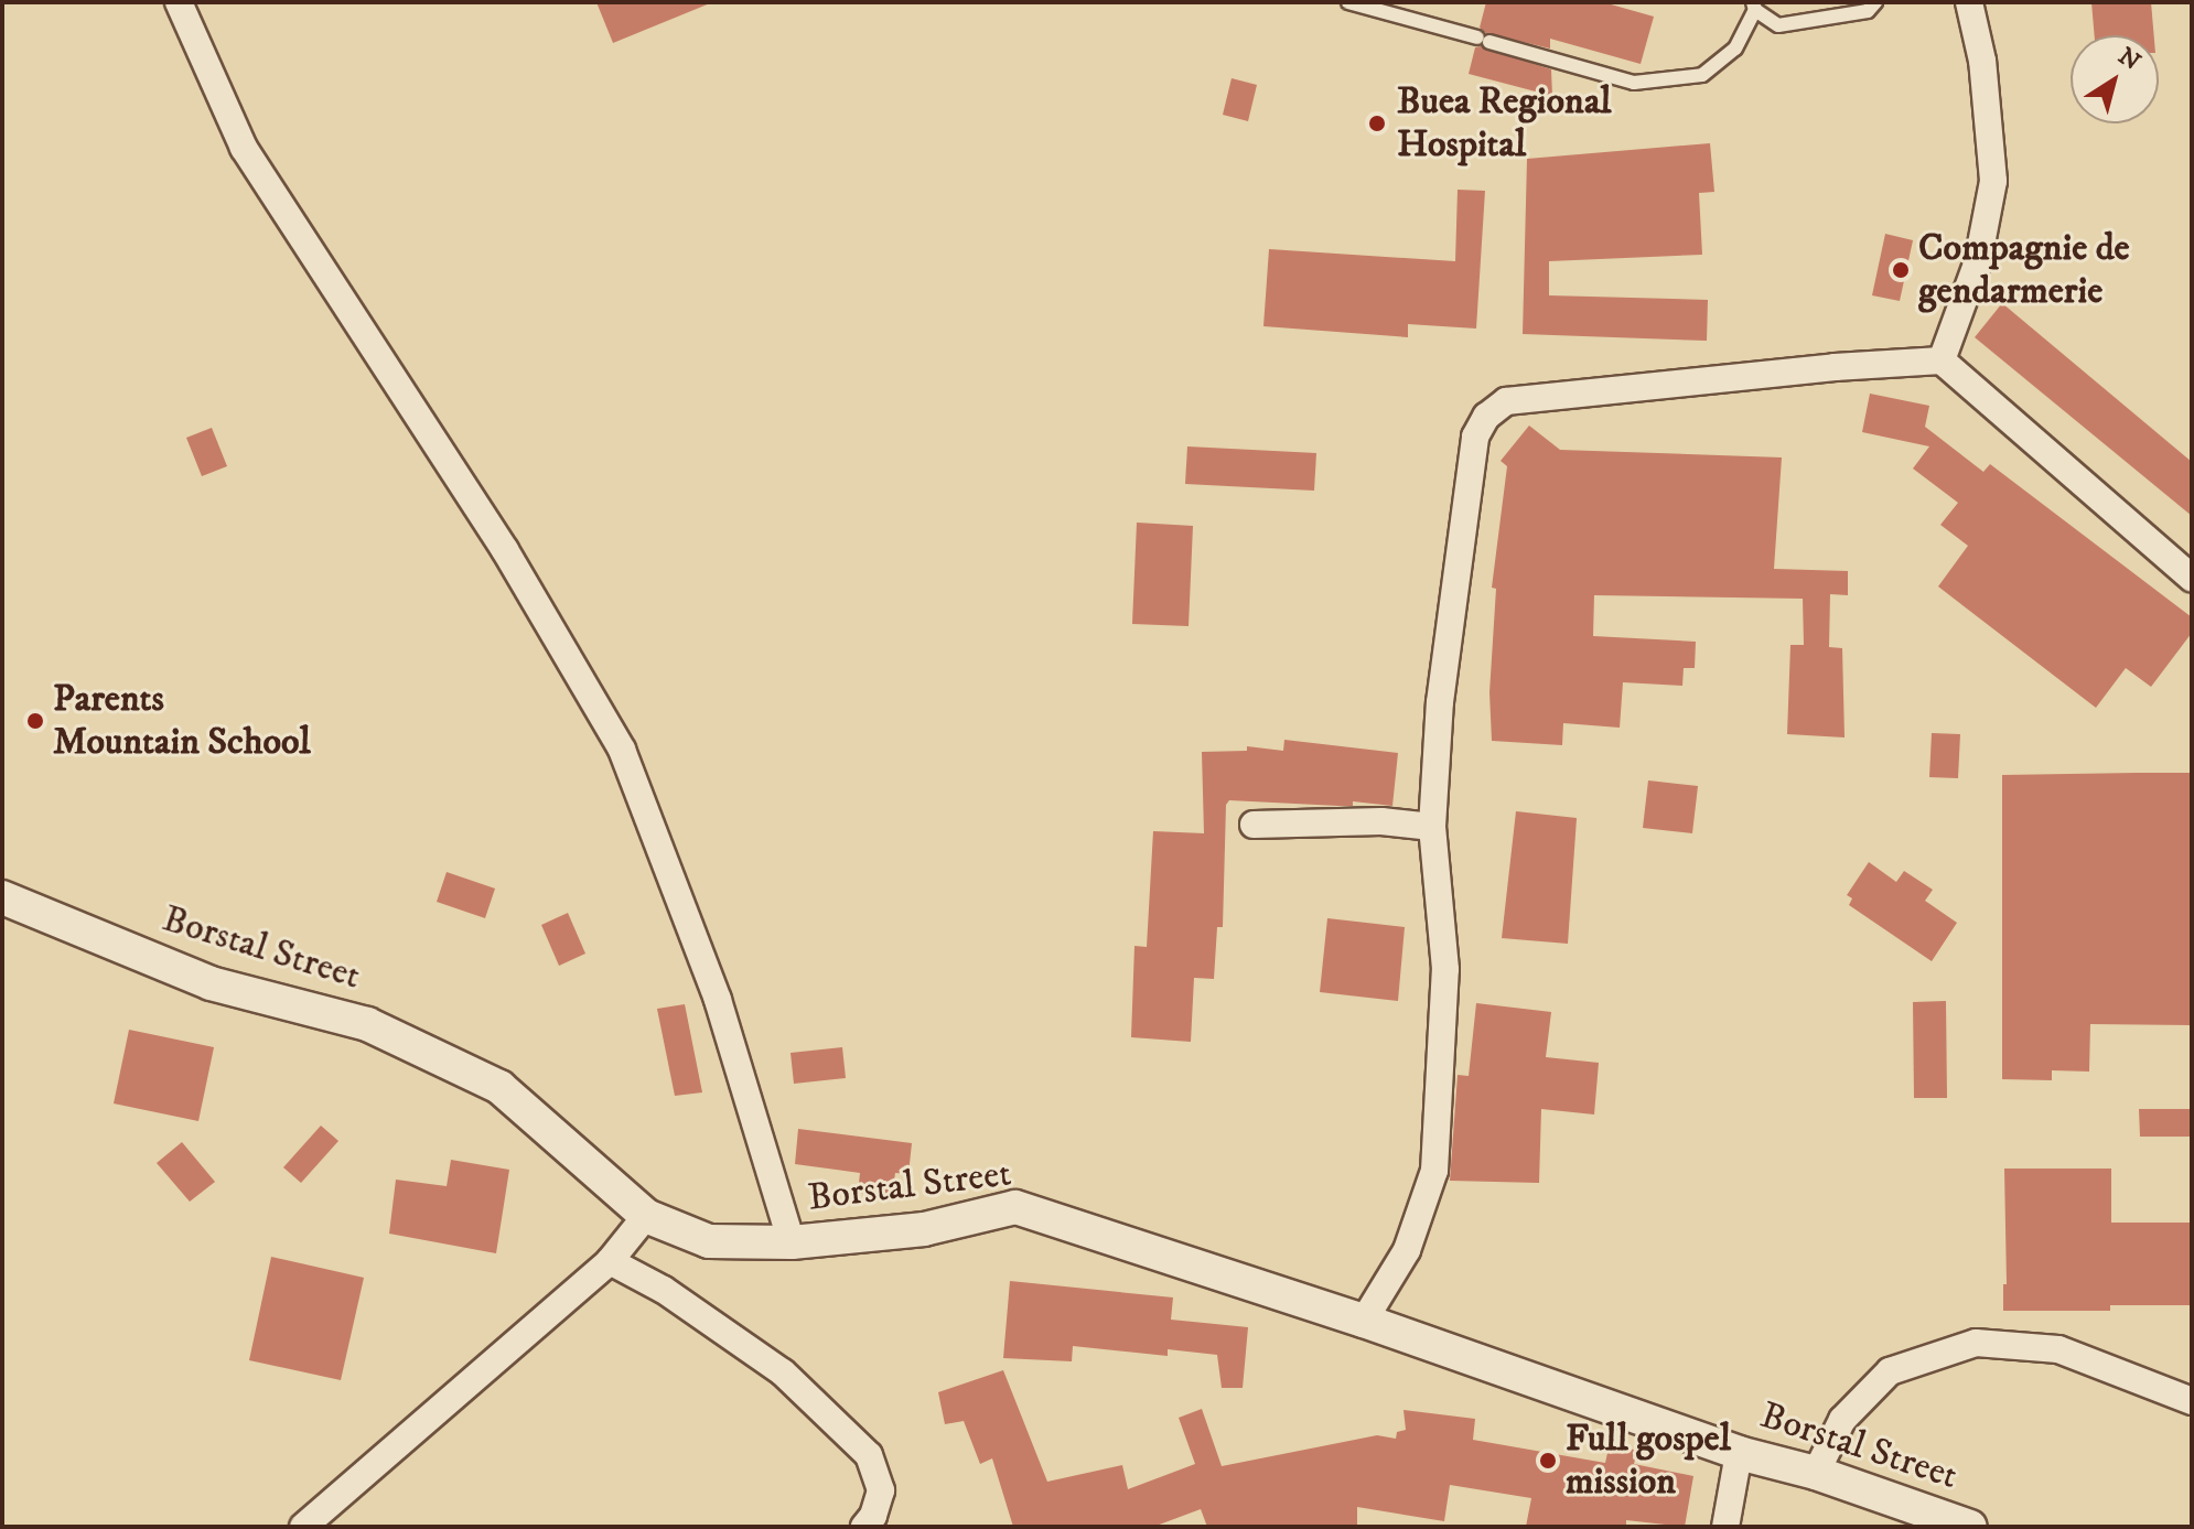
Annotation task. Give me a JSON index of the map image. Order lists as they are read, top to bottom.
{
  "streets": {
    "street": ["Borstal Street"]
  },
  "places": [
    "Buea Regional Hospital",
    "Compagnie de gendarmerie",
    "Parents Mountain School",
    "Full gospel mission"
  ],
  "north": "top right"
}
